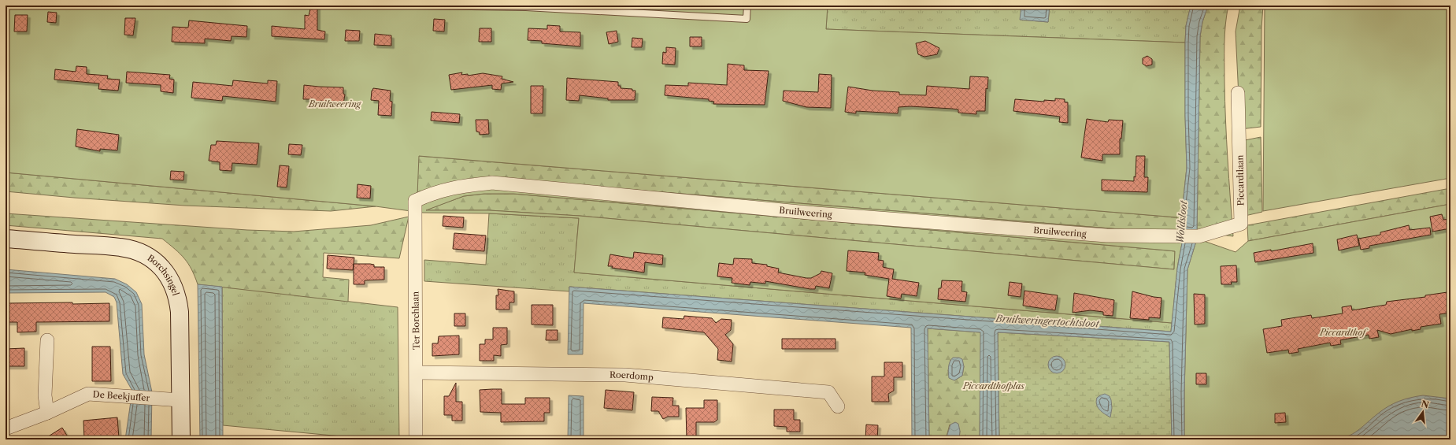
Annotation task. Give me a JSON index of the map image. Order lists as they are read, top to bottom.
{
  "streets": {
    "main road": ["Borchsingel"],
    "street": [
      "Piccardtlaan",
      "Bruilweering",
      "Ter Borchlaan",
      "Roerdomp",
      "De Beekjuffer"
    ]
  },
  "crossings": [
    ["Piccardtlaan", "Bruilweering"],
    ["Bruilweering", "Ter Borchlaan"],
    ["Borchsingel", "De Beekjuffer"],
    ["Ter Borchlaan", "Roerdomp"]
  ],
  "water": ["Woldsloot", "Bruilweringertochtsloot"],
  "parks": ["Bruilweering", "Piccardthof", "Piccardthofplas"],
  "north": "top"
}
